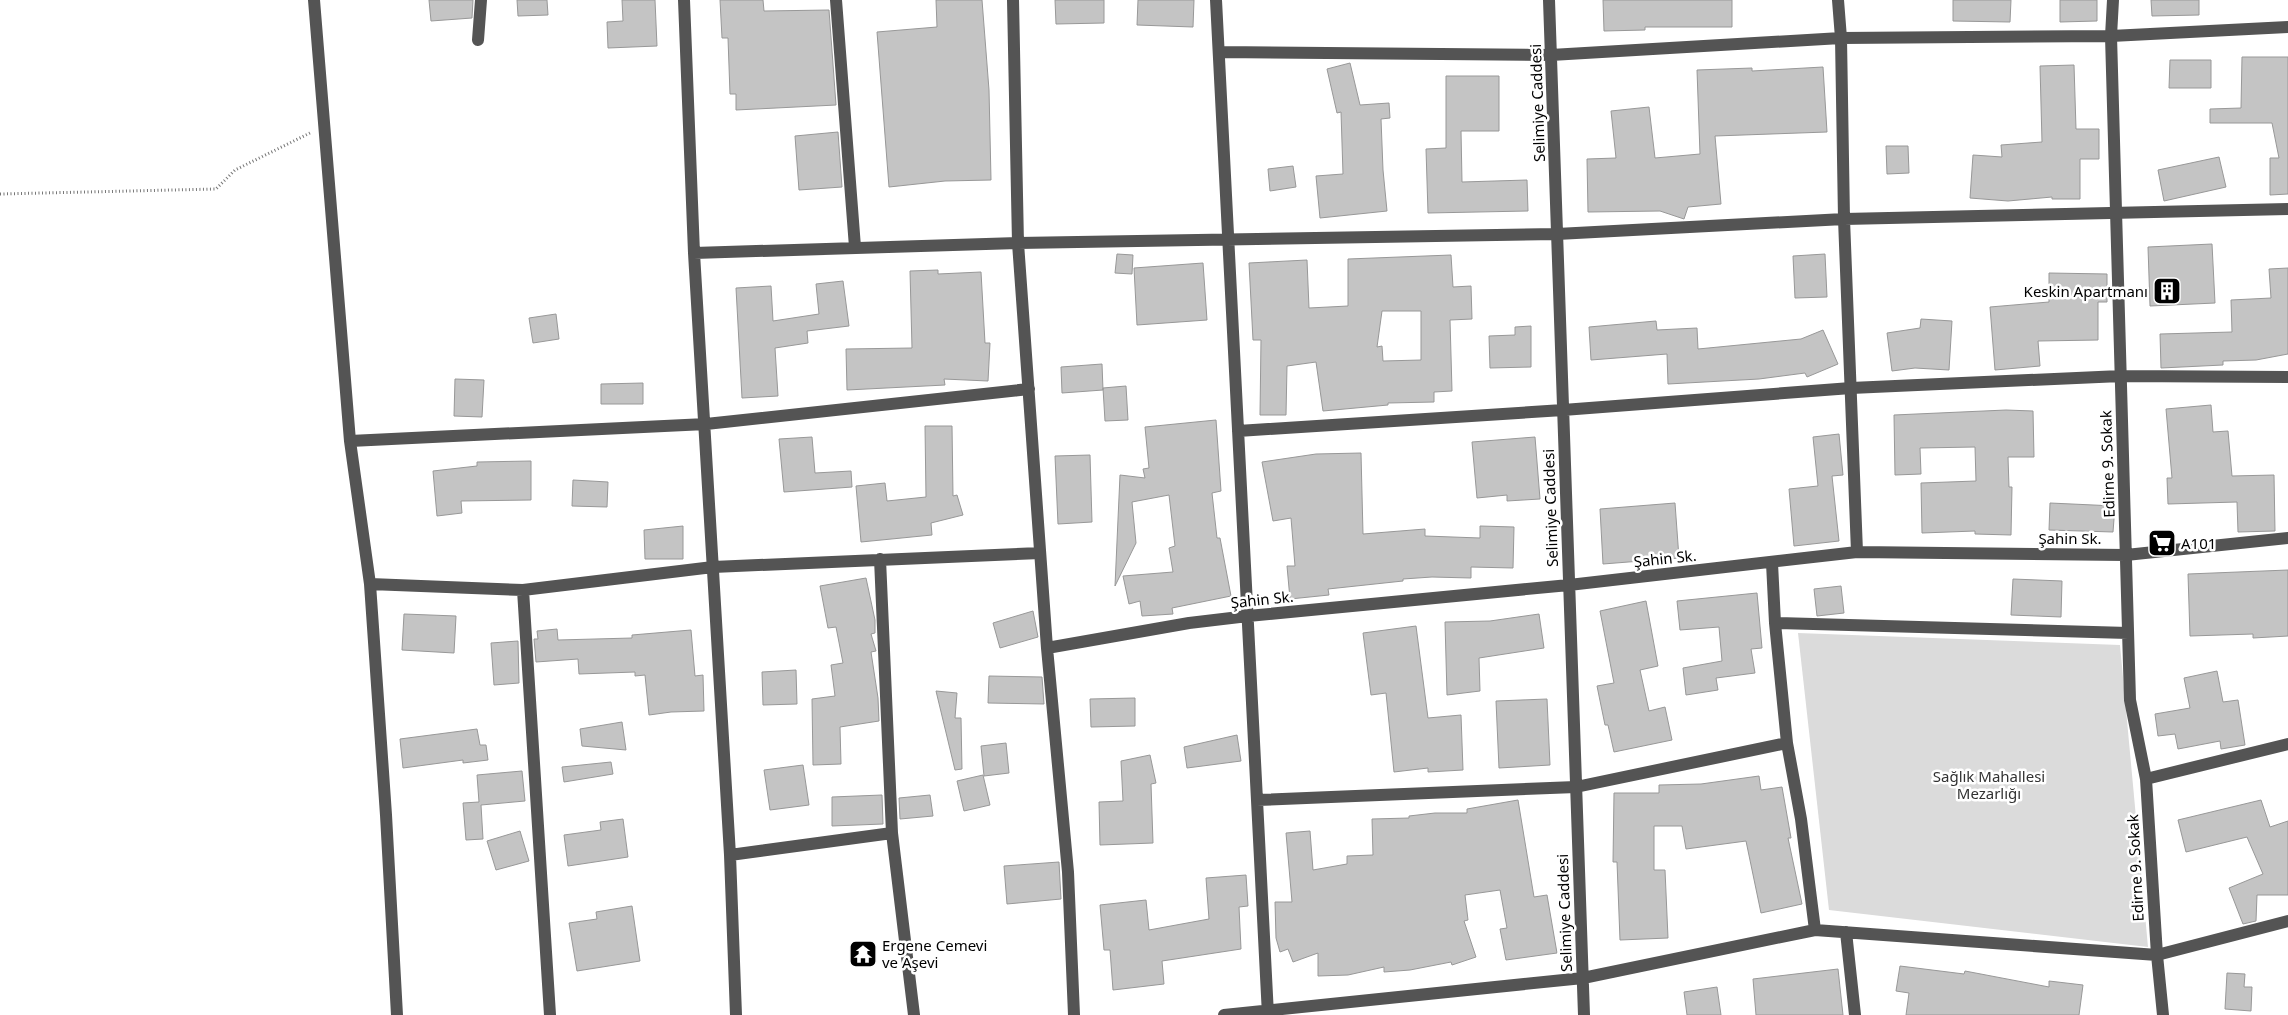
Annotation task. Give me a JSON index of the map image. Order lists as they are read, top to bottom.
{
  "streets": {
    "street": ["Selimiye Caddesi", "Edirne 9. Sokak", "Şahin Sk."]
  },
  "crossings": [
    ["Selimiye Caddesi", "Şahin Sk."],
    ["Edirne 9. Sokak", "Şahin Sk."]
  ],
  "parks": ["Sağlık Mahallesi Mezarlığı"],
  "places": {
    "building": ["Keskin Apartmanı"],
    "supermarket": ["A101"],
    "temple": ["Ergene Cemevi ve Aşevi"]
  }
}
